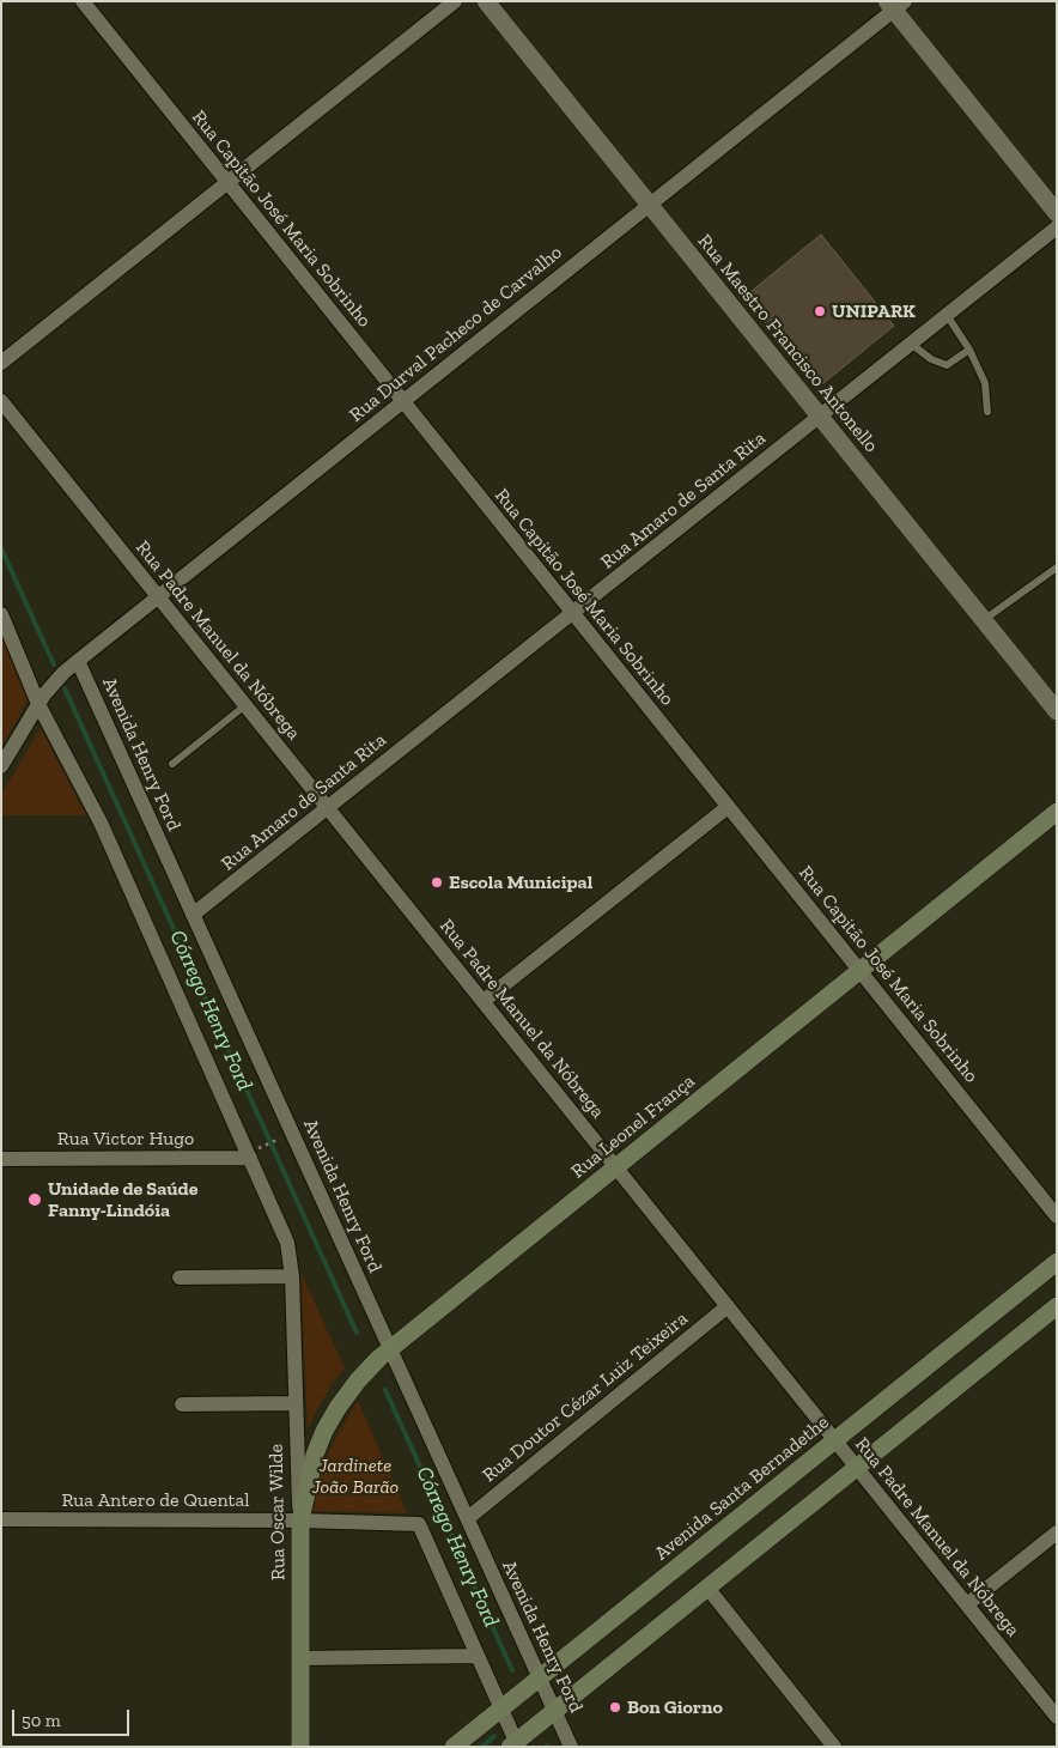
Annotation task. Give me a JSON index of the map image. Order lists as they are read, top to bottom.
{
  "streets": {
    "main road": ["Rua Leonel França", "Avenida Santa Bernadethe", "Rua Oscar Wilde"],
    "street": [
      "Rua Capitão José Maria Sobrinho",
      "Rua Durval Pacheco de Carvalho",
      "Rua Maestro Francisco Antonello",
      "Rua Amaro de Santa Rita",
      "Rua Padre Manuel da Nóbrega",
      "Avenida Henry Ford",
      "Rua Victor Hugo",
      "Rua Doutor Cézar Luiz Teixeira",
      "Rua Antero de Quental"
    ]
  },
  "crossings": [
    ["Rua Capitão José Maria Sobrinho", "Rua Durval Pacheco de Carvalho"],
    ["Rua Capitão José Maria Sobrinho", "Rua Amaro de Santa Rita"],
    ["Rua Capitão José Maria Sobrinho", "Rua Leonel França"],
    ["Rua Durval Pacheco de Carvalho", "Rua Maestro Francisco Antonello"],
    ["Rua Durval Pacheco de Carvalho", "Rua Padre Manuel da Nóbrega"],
    ["Rua Durval Pacheco de Carvalho", "Avenida Henry Ford"],
    ["Rua Maestro Francisco Antonello", "Rua Amaro de Santa Rita"],
    ["Rua Amaro de Santa Rita", "Rua Padre Manuel da Nóbrega"],
    ["Rua Amaro de Santa Rita", "Avenida Henry Ford"],
    ["Rua Padre Manuel da Nóbrega", "Rua Leonel França"],
    ["Rua Padre Manuel da Nóbrega", "Rua Doutor Cézar Luiz Teixeira"],
    ["Rua Padre Manuel da Nóbrega", "Avenida Santa Bernadethe"],
    ["Avenida Henry Ford", "Rua Leonel França"],
    ["Avenida Henry Ford", "Rua Doutor Cézar Luiz Teixeira"],
    ["Avenida Henry Ford", "Avenida Santa Bernadethe"],
    ["Rua Leonel França", "Rua Antero de Quental"],
    ["Rua Leonel França", "Rua Oscar Wilde"],
    ["Rua Antero de Quental", "Rua Oscar Wilde"]
  ],
  "water": ["Córrego Henry Ford"],
  "parks": ["Jardinete João Barão"],
  "places": [
    "UNIPARK",
    "Escola Municipal",
    "Unidade de Saúde Fanny-Lindóia",
    "Bon Giorno"
  ],
  "scale_bar": "50 m"
}
